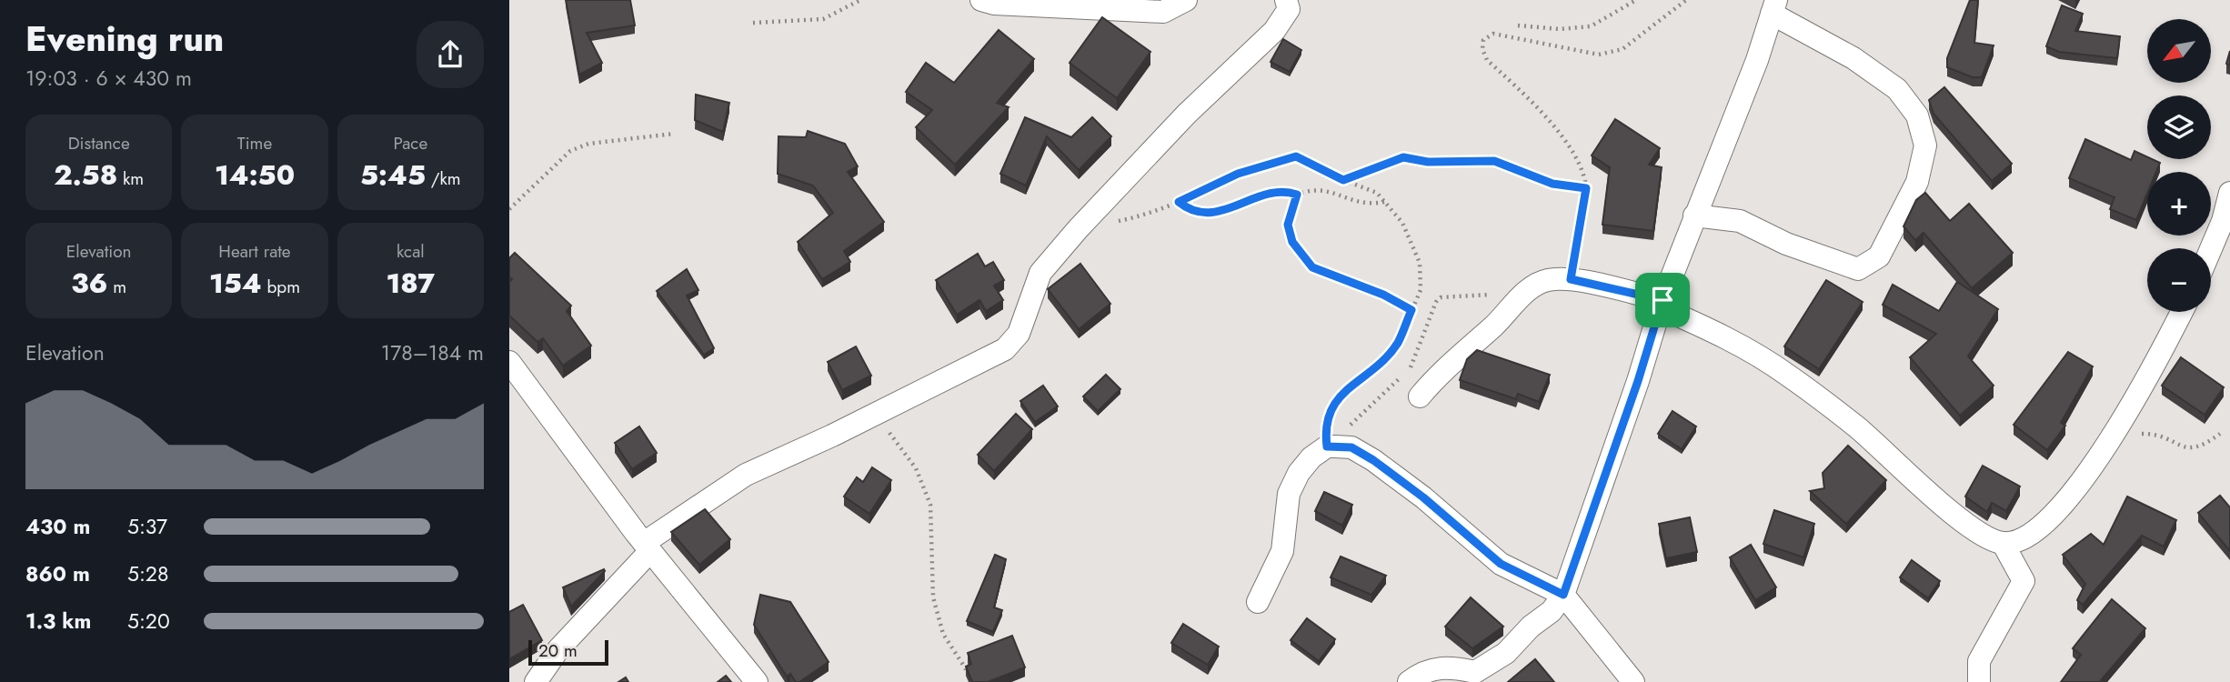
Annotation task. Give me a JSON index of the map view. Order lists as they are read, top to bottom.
{
  "scale_bar": "20 m",
  "north": "bottom left",
  "page": {
    "heading": ["Evening run", "19:03 · 6 × 430 m"],
    "map_buttons": ["+", "−"],
    "stats": [
      ["Distance", "2.58 km"],
      ["Time", "14:50"],
      ["Pace", "5:45 /km"],
      ["Elevation", "36 m"],
      ["Heart rate", "154 bpm"],
      ["kcal", "187"]
    ],
    "chart": ["Elevation", "178–184 m"],
    "list": [
      {
        "name": "430 m",
        "note": "5:37"
      },
      {
        "name": "860 m",
        "note": "5:28"
      },
      {
        "name": "1.3 km",
        "note": "5:20"
      }
    ],
    "scale": "20 m"
  }
}
